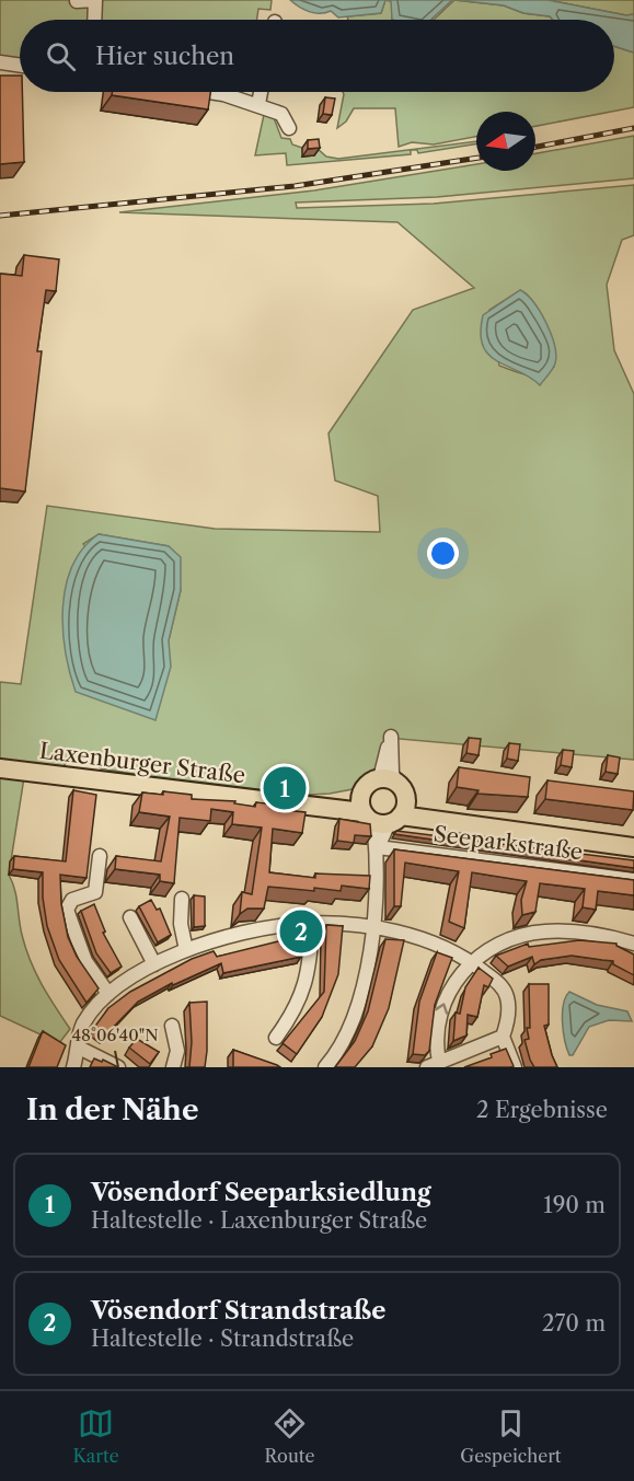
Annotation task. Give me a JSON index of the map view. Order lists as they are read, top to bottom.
{
  "streets": {
    "main road": ["Laxenburger Straße"],
    "street": ["Seeparkstraße"]
  },
  "north": "left",
  "page": {
    "search": "Hier suchen",
    "pins": ["1", "2"],
    "heading": ["In der Nähe", "2 Ergebnisse"],
    "list": [
      {
        "mark": "1",
        "name": "Vösendorf Seeparksiedlung",
        "note": "Haltestelle · Laxenburger Straße",
        "value": "190 m"
      },
      {
        "mark": "2",
        "name": "Vösendorf Strandstraße",
        "note": "Haltestelle · Strandstraße",
        "value": "270 m"
      }
    ],
    "nav": ["Karte", "Route", "Gespeichert"]
  },
  "coordinates": ["48°06'40\"N"]
}
